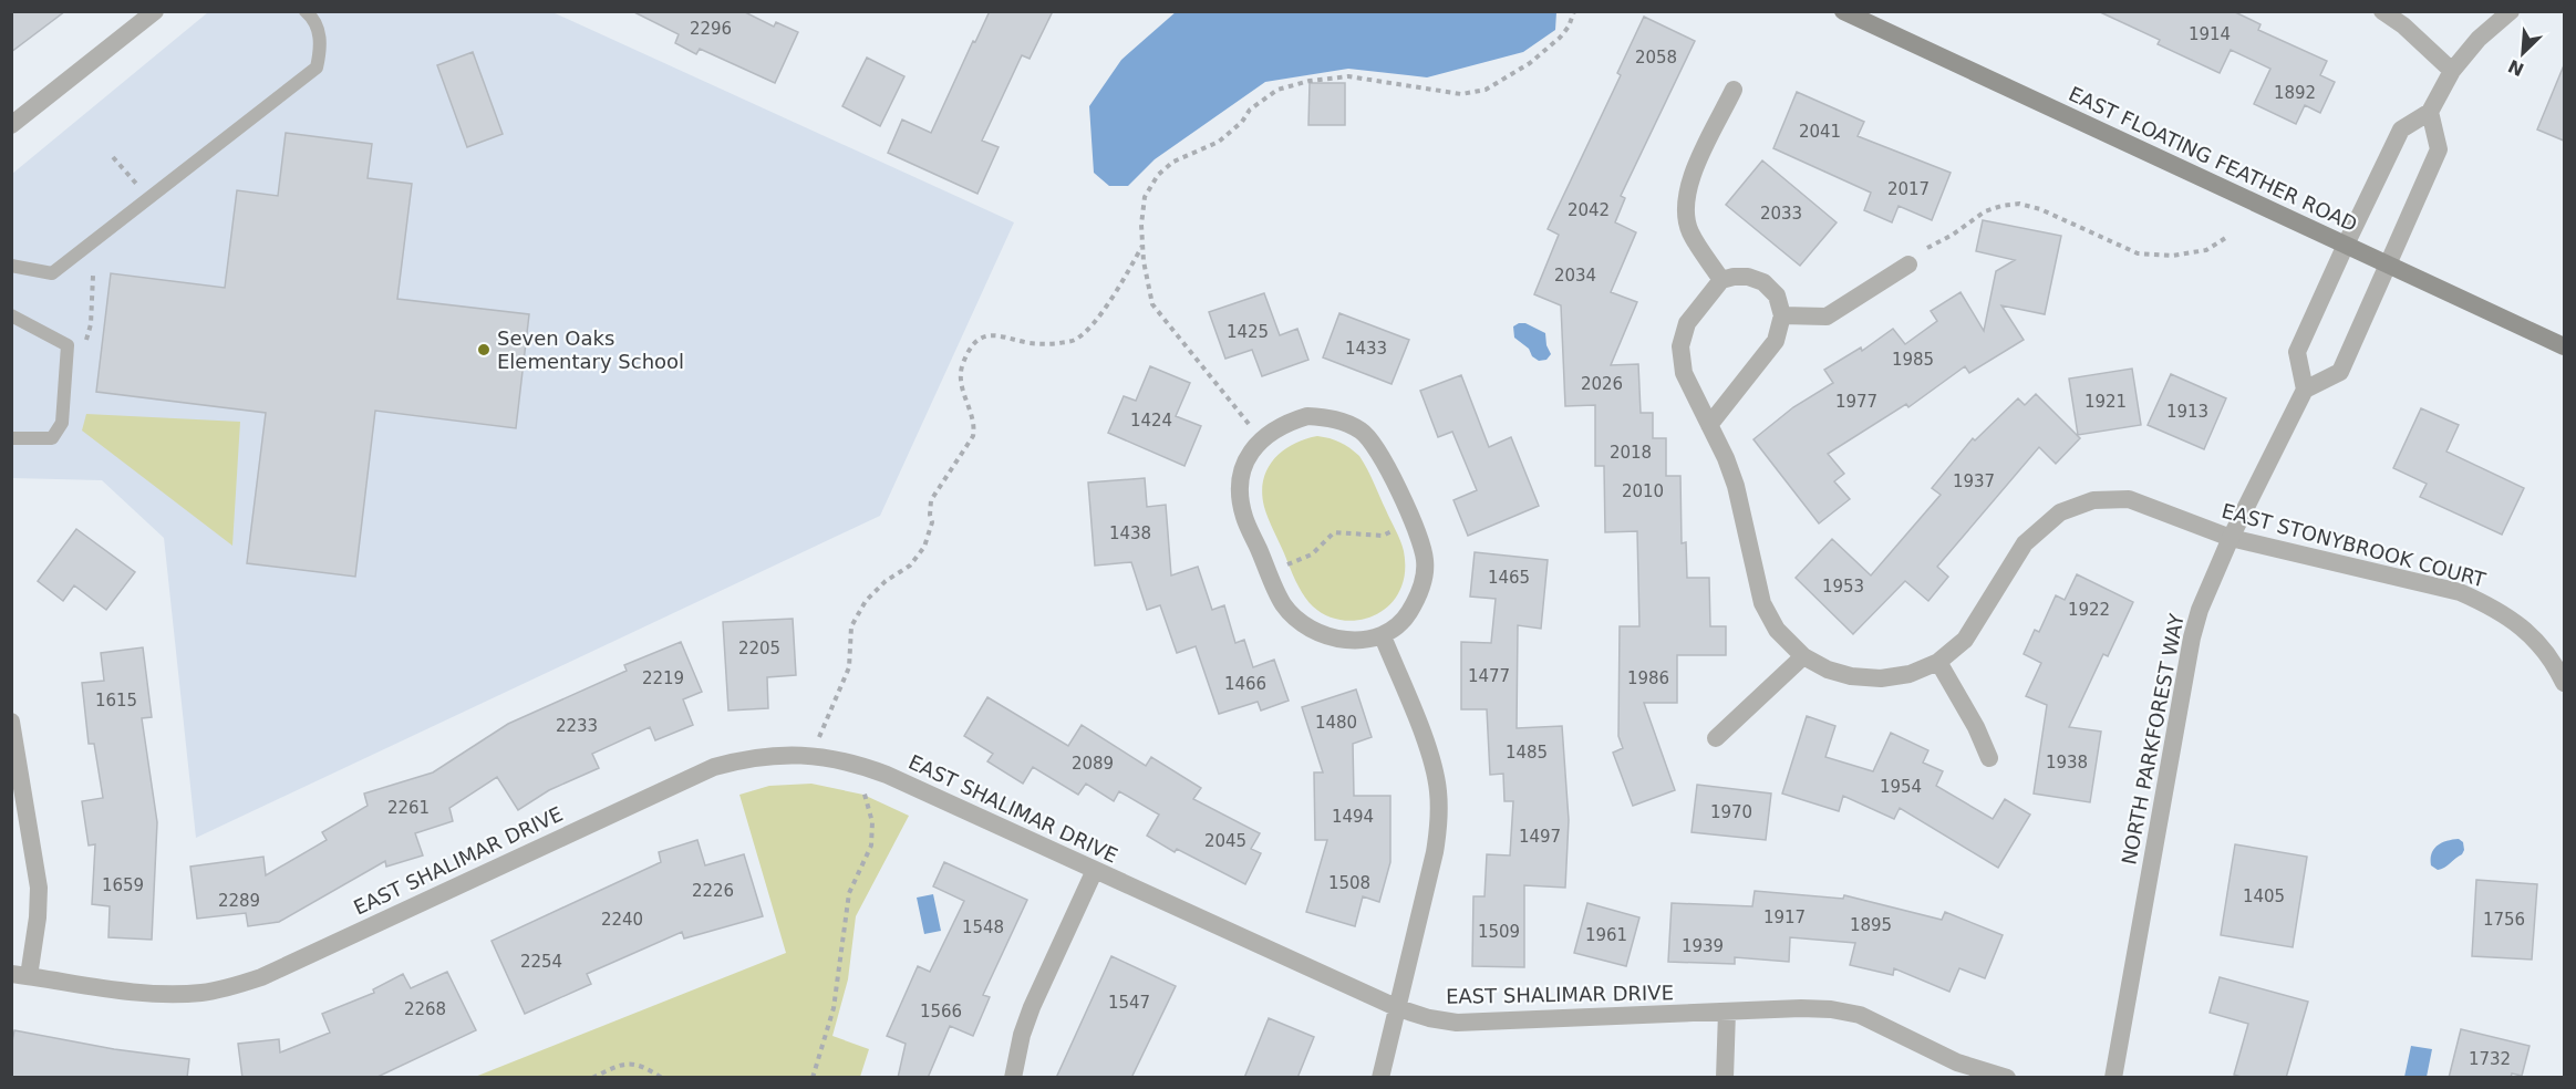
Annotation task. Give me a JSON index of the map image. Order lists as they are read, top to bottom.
{
  "streets": {
    "main road": ["EAST FLOATING FEATHER ROAD"],
    "street": ["EAST STONYBROOK COURT", "NORTH PARKFOREST WAY", "EAST SHALIMAR DRIVE"]
  },
  "crossings": [
    ["EAST STONYBROOK COURT", "NORTH PARKFOREST WAY"]
  ],
  "places": ["Seven Oaks Elementary School"],
  "house_numbers": [
    "2296",
    "1914",
    "2058",
    "1892",
    "2041",
    "2017",
    "2042",
    "2033",
    "2034",
    "1425",
    "1433",
    "1985",
    "2026",
    "1977",
    "1921",
    "1913",
    "1424",
    "2018",
    "1937",
    "2010",
    "1438",
    "1465",
    "1953",
    "1922",
    "2205",
    "1477",
    "2219",
    "1986",
    "1466",
    "1615",
    "1480",
    "2233",
    "1485",
    "1938",
    "2089",
    "1954",
    "2261",
    "1970",
    "1494",
    "1497",
    "2045",
    "1508",
    "1659",
    "2226",
    "1405",
    "2289",
    "1917",
    "2240",
    "1756",
    "1895",
    "1548",
    "1509",
    "1961",
    "1939",
    "2254",
    "1547",
    "2268",
    "1566",
    "1732"
  ],
  "north": "bottom left"
}
